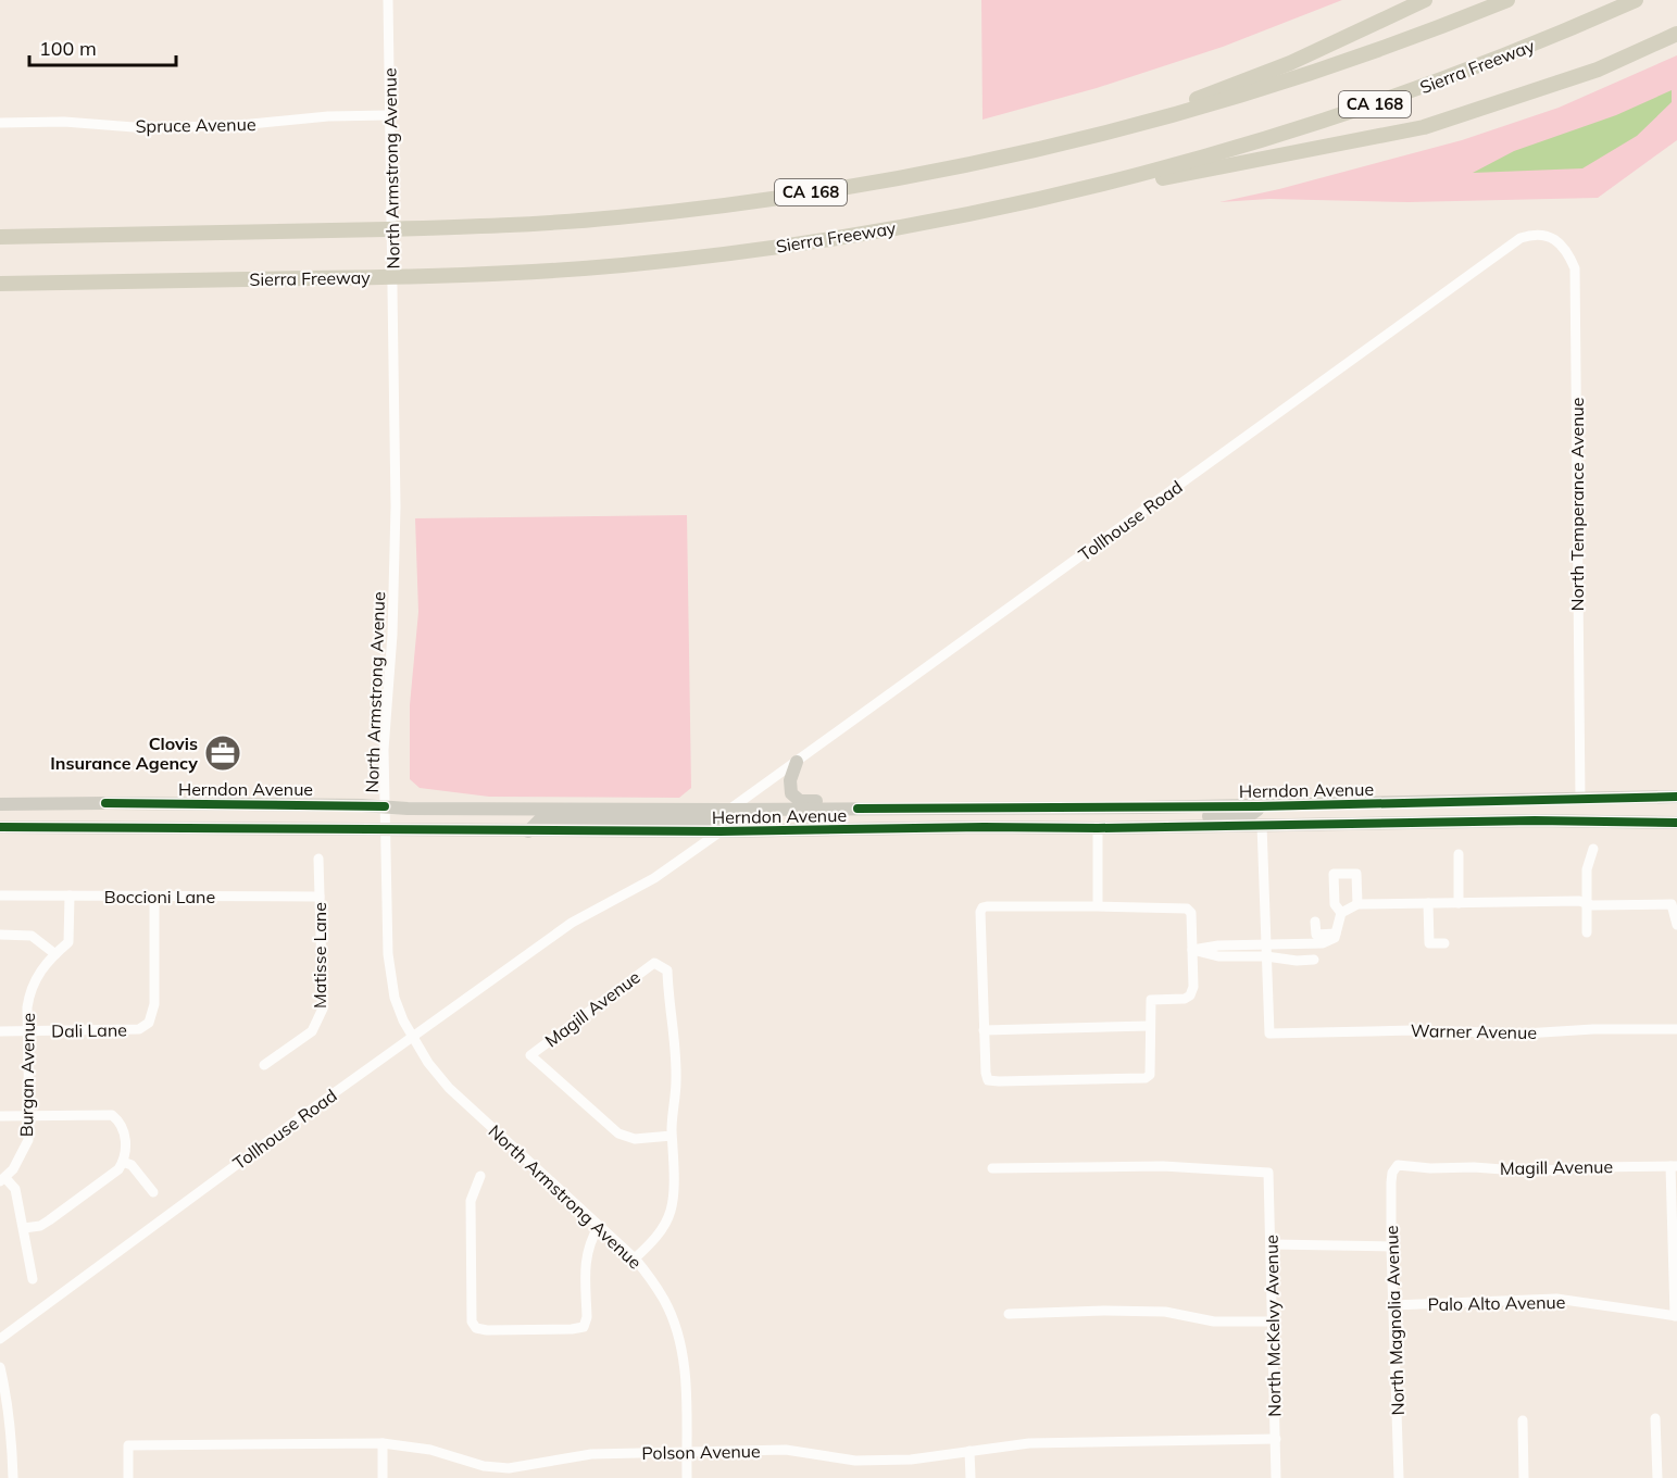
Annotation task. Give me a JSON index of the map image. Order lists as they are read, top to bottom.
{
  "streets": {
    "highway": ["Sierra Freeway", "CA 168"],
    "main road": ["Herndon Avenue"],
    "street": [
      "Spruce Avenue",
      "North Armstrong Avenue",
      "North Temperance Avenue",
      "Tollhouse Road",
      "Boccioni Lane",
      "Matisse Lane",
      "Magill Avenue",
      "Dali Lane",
      "Warner Avenue",
      "Burgan Avenue",
      "Palo Alto Avenue",
      "North Magnolia Avenue",
      "North McKelvy Avenue",
      "Polson Avenue"
    ]
  },
  "crossings": [
    ["Spruce Avenue", "North Armstrong Avenue"],
    ["North Armstrong Avenue", "Tollhouse Road"],
    ["North Armstrong Avenue", "Herndon Avenue"],
    ["North Armstrong Avenue", "Polson Avenue"],
    ["North Temperance Avenue", "Tollhouse Road"],
    ["North Temperance Avenue", "Herndon Avenue"],
    ["Tollhouse Road", "Herndon Avenue"],
    ["Boccioni Lane", "Matisse Lane"],
    ["Boccioni Lane", "Dali Lane"],
    ["Boccioni Lane", "Burgan Avenue"],
    ["Magill Avenue", "North Magnolia Avenue"],
    ["Dali Lane", "Burgan Avenue"],
    ["Palo Alto Avenue", "North Magnolia Avenue"],
    ["North McKelvy Avenue", "Polson Avenue"]
  ],
  "places": {
    "office": ["Clovis Insurance Agency"]
  },
  "scale_bar": "100 m"
}
